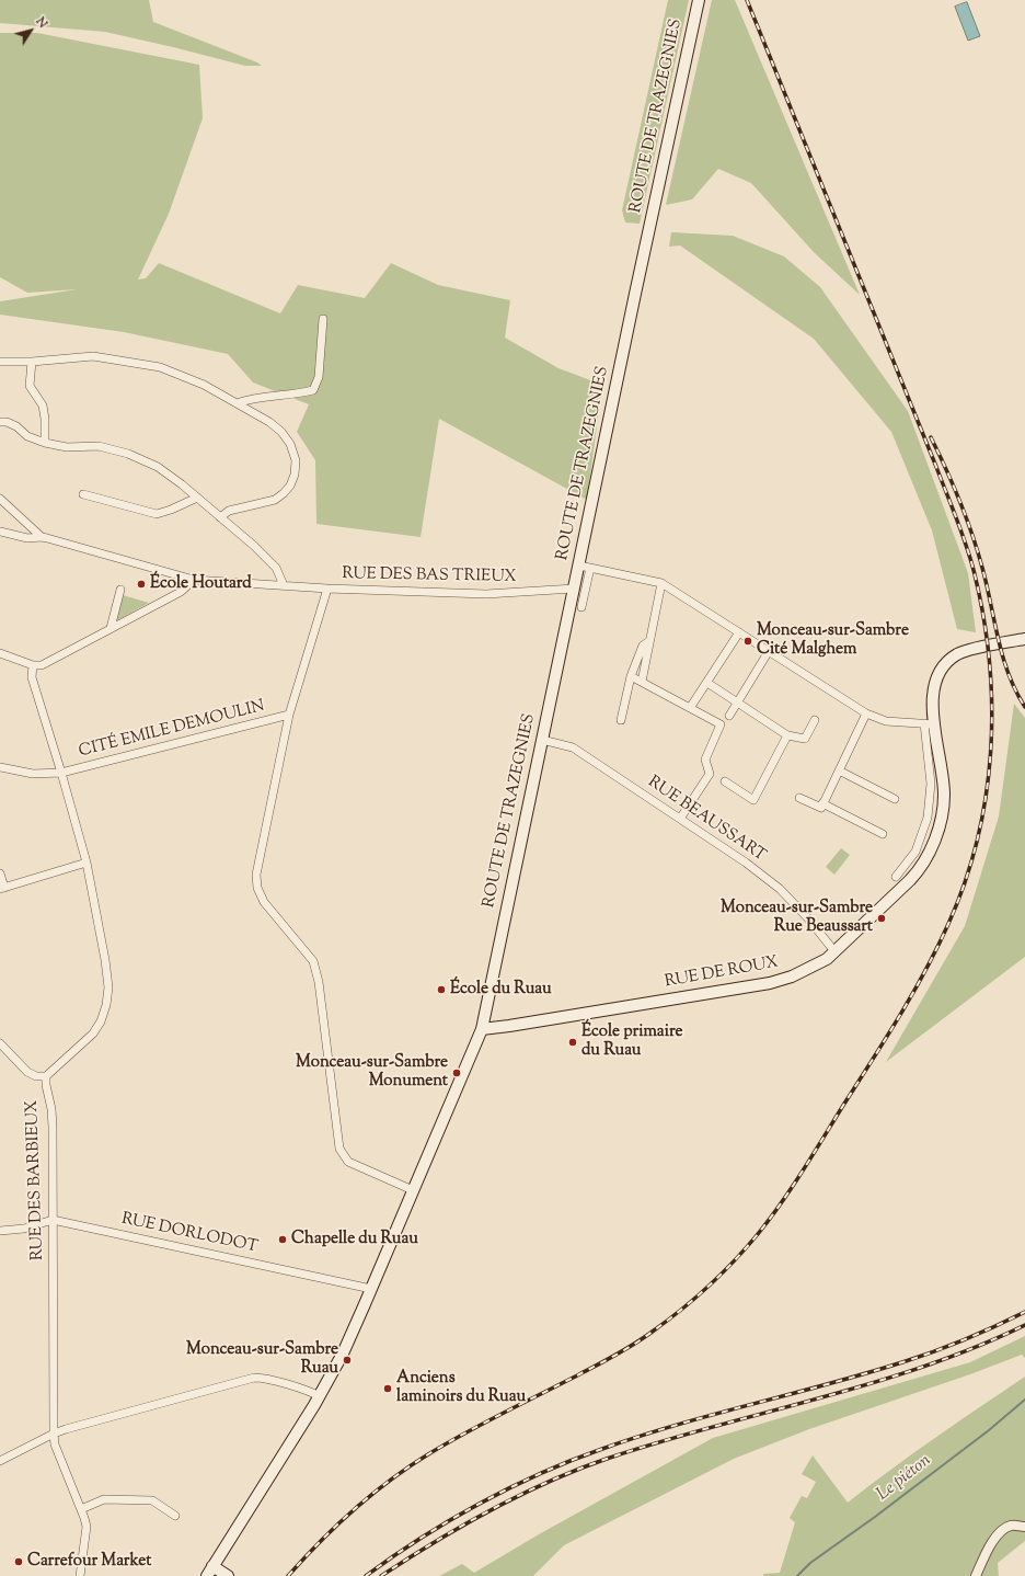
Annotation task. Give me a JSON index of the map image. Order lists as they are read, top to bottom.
{
  "streets": {
    "main road": ["ROUTE DE TRAZEGNIES", "RUE DE ROUX"],
    "street": [
      "RUE DES BAS TRIEUX",
      "CITÉ EMILE DEMOULIN",
      "RUE BEAUSSART",
      "RUE DES BARBIEUX",
      "RUE DORLODOT"
    ]
  },
  "crossings": [
    ["ROUTE DE TRAZEGNIES", "RUE DES BAS TRIEUX"],
    ["ROUTE DE TRAZEGNIES", "RUE BEAUSSART"],
    ["ROUTE DE TRAZEGNIES", "RUE DE ROUX"],
    ["ROUTE DE TRAZEGNIES", "RUE DORLODOT"],
    ["CITÉ EMILE DEMOULIN", "RUE DES BARBIEUX"],
    ["RUE BEAUSSART", "RUE DE ROUX"],
    ["RUE DES BARBIEUX", "RUE DORLODOT"]
  ],
  "water": ["Le piéton"],
  "places": [
    "École Houtard",
    "Monceau-sur-Sambre Cité Malghem",
    "Monceau-sur-Sambre Rue Beaussart",
    "École du Ruau",
    "École primaire du Ruau",
    "Monceau-sur-Sambre Monument",
    "Chapelle du Ruau",
    "Monceau-sur-Sambre Ruau",
    "Anciens laminoirs du Ruau",
    "Carrefour Market"
  ],
  "north": "top right"
}
